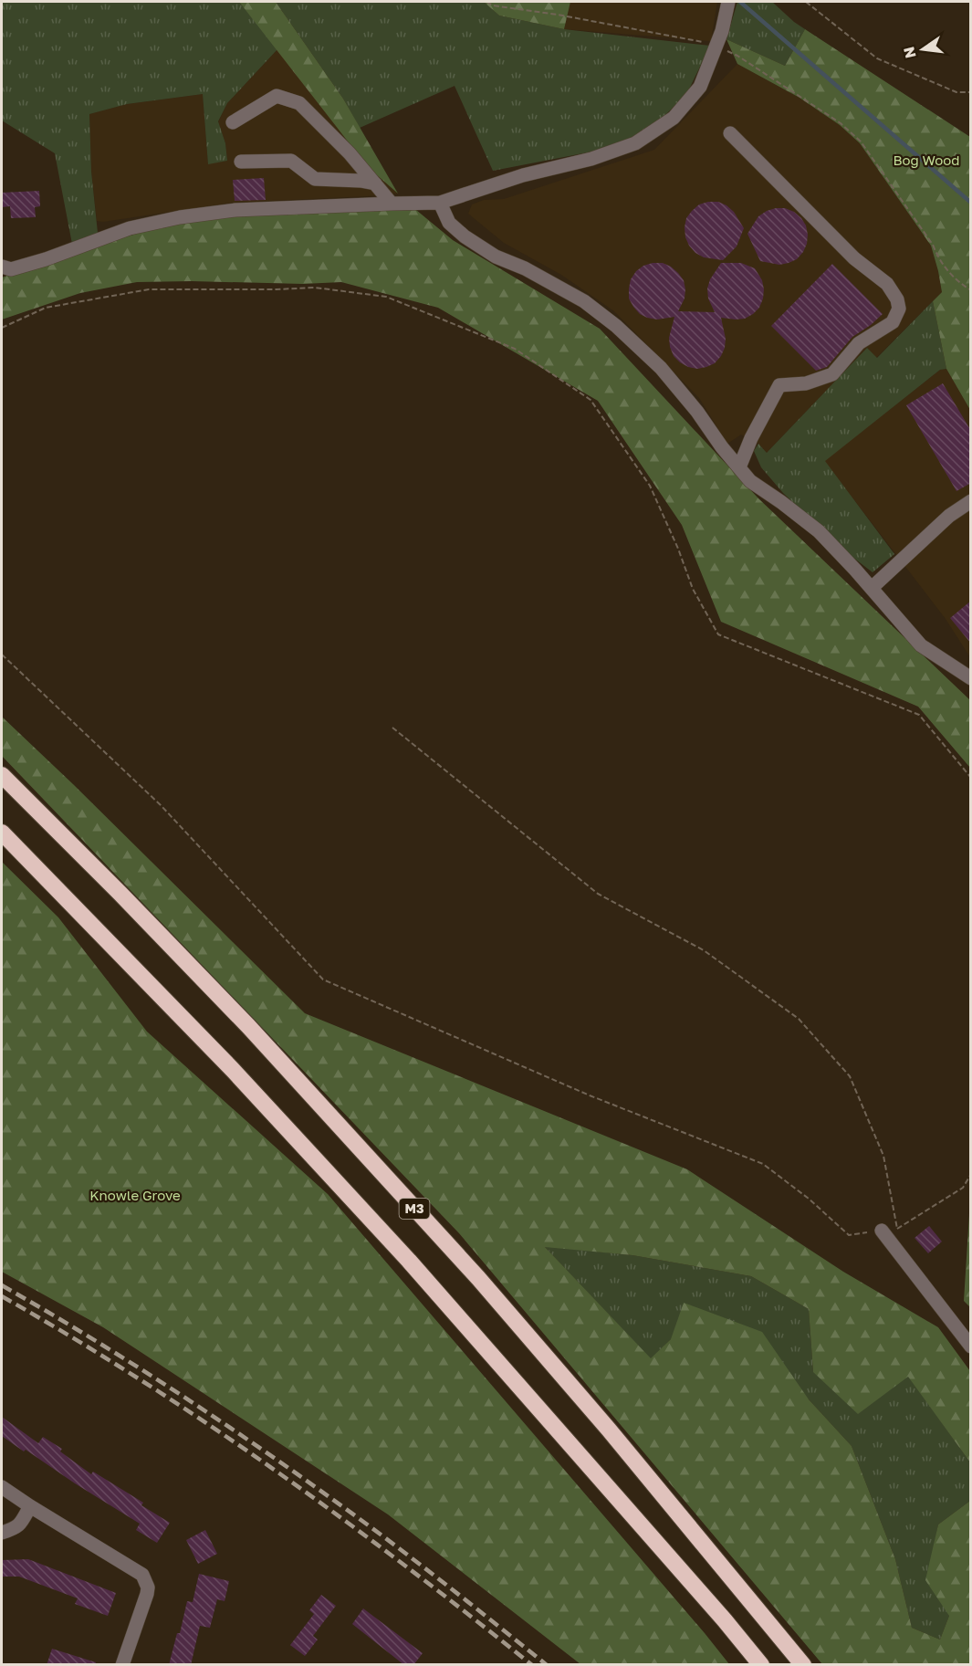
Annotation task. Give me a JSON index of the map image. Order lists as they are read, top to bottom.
{
  "streets": {
    "highway": ["M3"]
  },
  "parks": ["Bog Wood", "Knowle Grove"],
  "north": "left"
}
